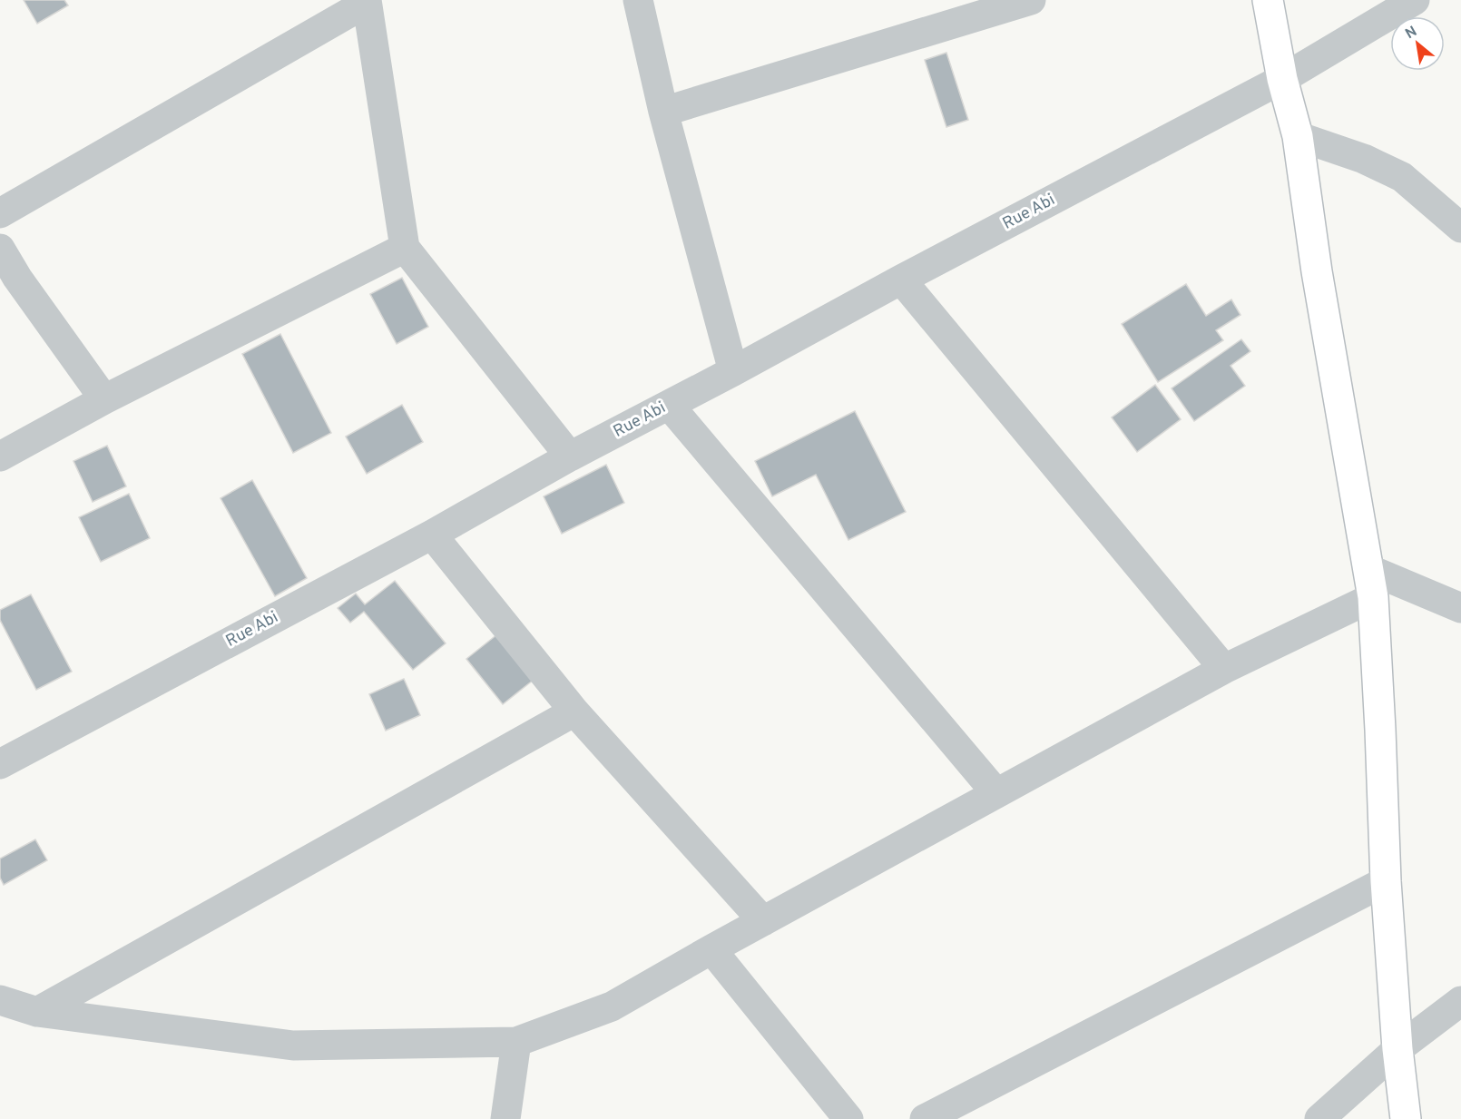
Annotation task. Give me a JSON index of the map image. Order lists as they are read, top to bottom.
{
  "streets": {
    "street": ["Rue Abi"]
  },
  "north": "top left"
}
